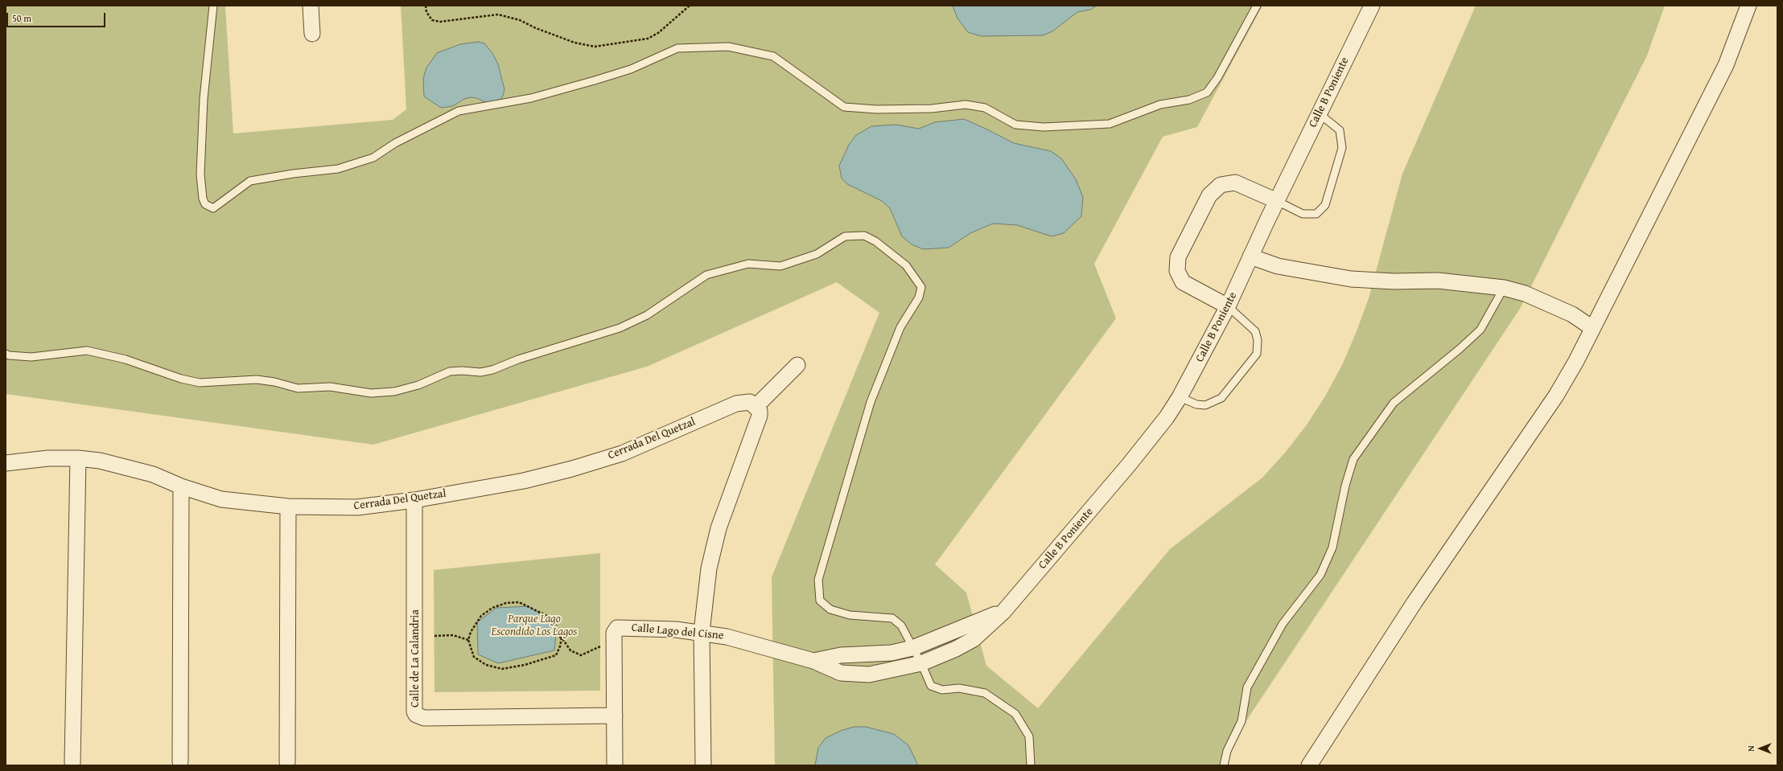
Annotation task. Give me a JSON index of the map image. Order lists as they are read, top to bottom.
{
  "streets": {
    "street": [
      "Calle B Poniente",
      "Cerrada Del Quetzal",
      "Calle Lago del Cisne",
      "Calle de La Calandria"
    ]
  },
  "crossings": [
    ["Calle B Poniente", "Calle Lago del Cisne"],
    ["Cerrada Del Quetzal", "Calle de La Calandria"],
    ["Calle Lago del Cisne", "Calle de La Calandria"]
  ],
  "parks": ["Parque Lago Escondido Los Lagos"],
  "scale_bar": "50 m",
  "north": "left"
}
